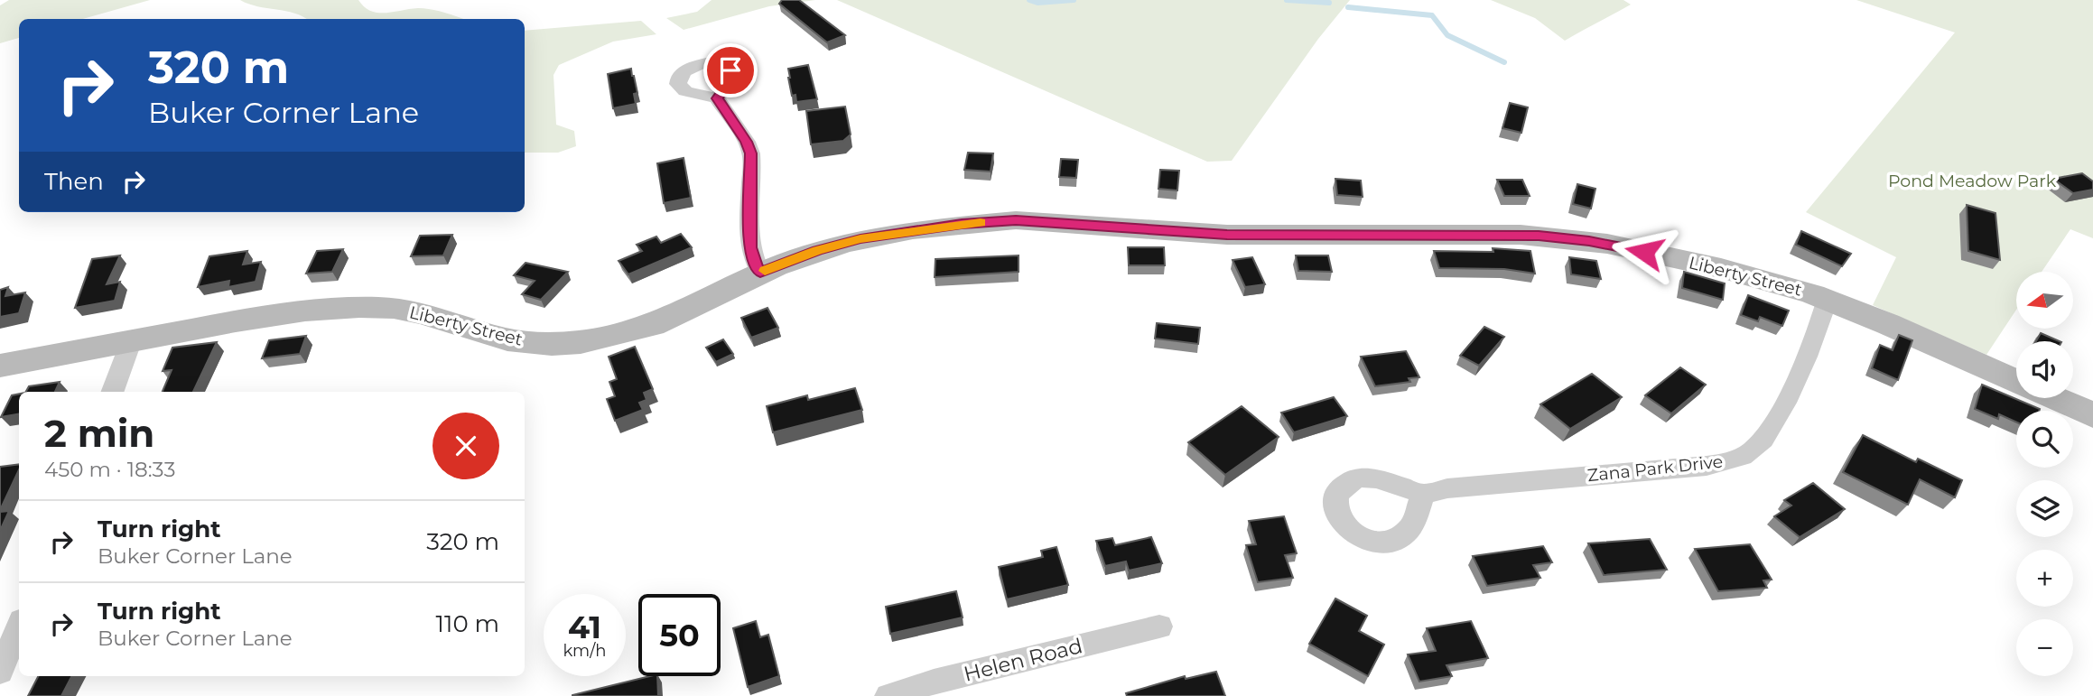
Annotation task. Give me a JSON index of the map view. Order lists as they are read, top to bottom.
{
  "streets": {
    "main road": ["Liberty Street"],
    "street": ["Zana Park Drive", "Helen Road"]
  },
  "crossings": [
    ["Liberty Street", "Zana Park Drive"]
  ],
  "parks": ["Pond Meadow Park"],
  "north": "left",
  "page": {
    "turn": ["320 m", "Buker Corner Lane"],
    "then": "Then",
    "map_buttons": ["+", "−"],
    "heading": ["2 min", "450 m · 18:33"],
    "list": [
      {
        "name": "Turn right",
        "note": "Buker Corner Lane",
        "value": "320 m"
      },
      {
        "name": "Turn right",
        "note": "Buker Corner Lane",
        "value": "110 m"
      }
    ],
    "speed": "41 km/h",
    "limit": "50"
  }
}
